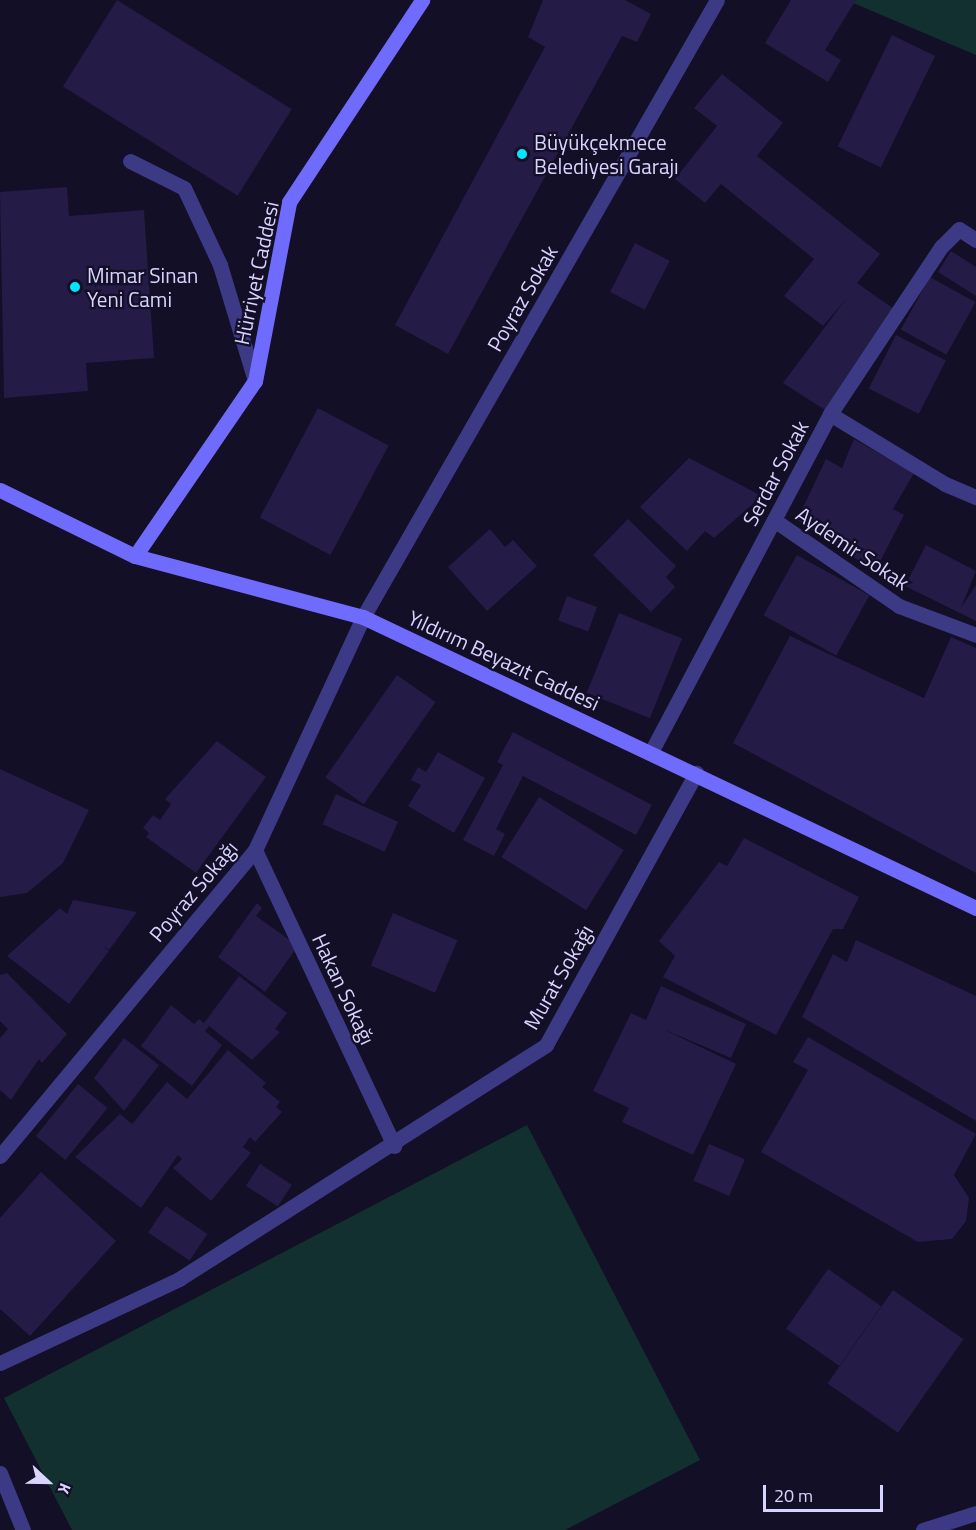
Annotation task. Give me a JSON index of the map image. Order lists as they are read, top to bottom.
{
  "streets": {
    "main road": ["Hürriyet Caddesi", "Yıldırım Beyazıt Caddesi"],
    "street": [
      "Poyraz Sokak",
      "Serdar Sokak",
      "Aydemir Sokak",
      "Poyraz Sokağı",
      "Murat Sokağı",
      "Hakan Sokağı"
    ]
  },
  "crossings": [
    ["Hürriyet Caddesi", "Yıldırım Beyazıt Caddesi"],
    ["Poyraz Sokak", "Yıldırım Beyazıt Caddesi"],
    ["Poyraz Sokak", "Poyraz Sokağı"],
    ["Serdar Sokak", "Aydemir Sokak"],
    ["Serdar Sokak", "Yıldırım Beyazıt Caddesi"],
    ["Yıldırım Beyazıt Caddesi", "Poyraz Sokağı"],
    ["Yıldırım Beyazıt Caddesi", "Murat Sokağı"],
    ["Poyraz Sokağı", "Hakan Sokağı"],
    ["Murat Sokağı", "Hakan Sokağı"]
  ],
  "places": ["Büyükçekmece Belediyesi Garajı", "Mimar Sinan Yeni Cami"],
  "scale_bar": "20 m",
  "north": "right"
}
